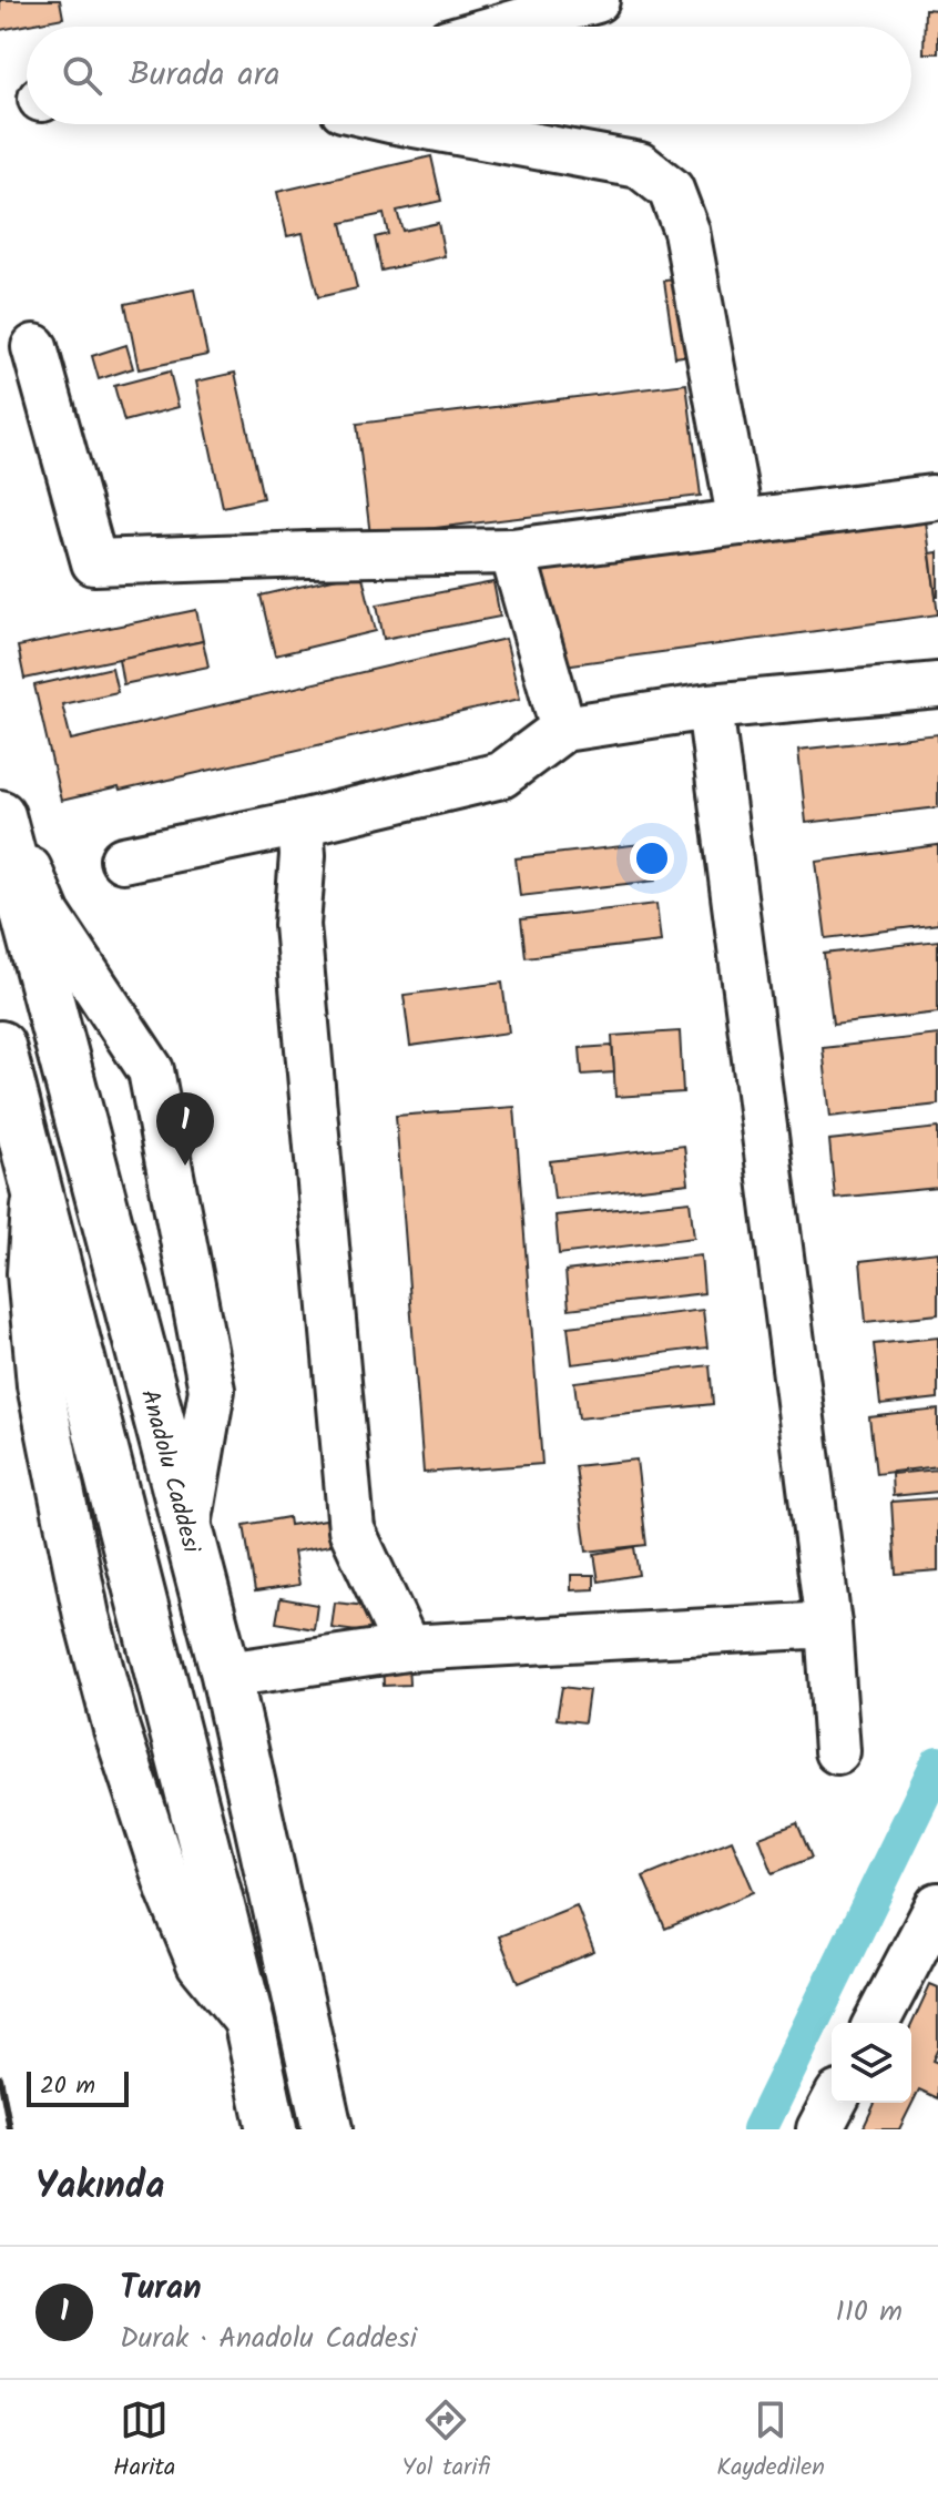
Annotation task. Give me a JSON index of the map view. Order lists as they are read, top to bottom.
{
  "streets": {
    "highway": ["Anadolu Caddesi"]
  },
  "scale_bar": "20 m",
  "page": {
    "search": "Burada ara",
    "pins": "1",
    "scale": "20 m",
    "heading": "Yakında",
    "list": [
      {
        "mark": "1",
        "name": "Turan",
        "note": "Durak · Anadolu Caddesi",
        "value": "110 m"
      }
    ],
    "nav": ["Harita", "Yol tarifi", "Kaydedilen"]
  }
}
